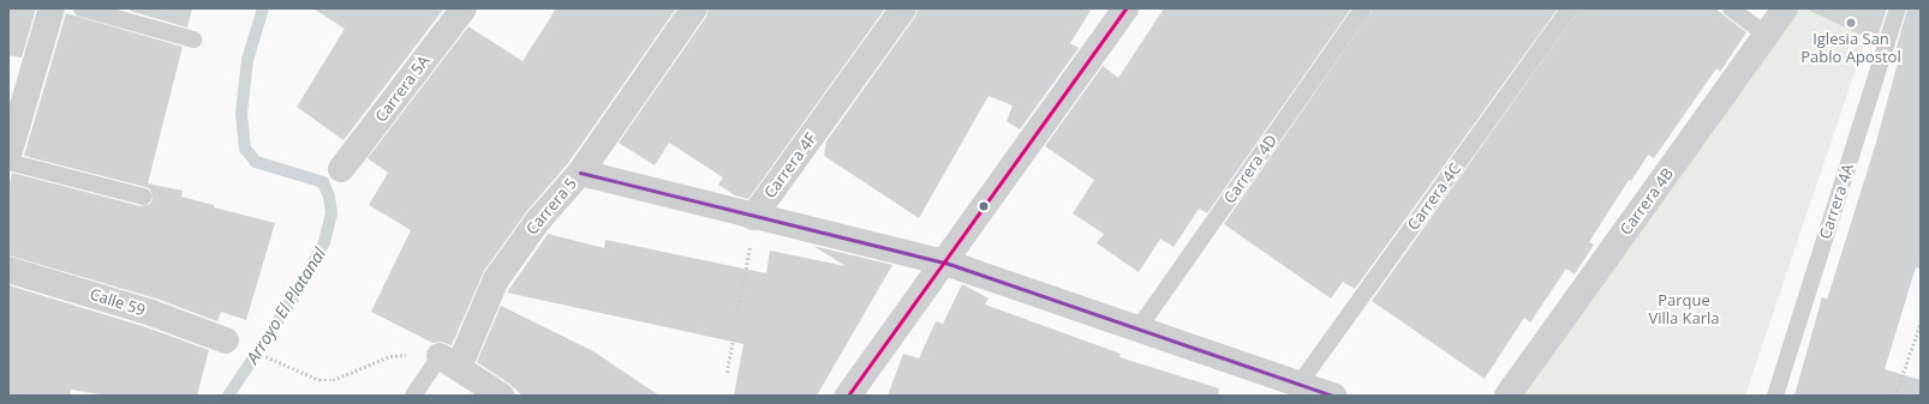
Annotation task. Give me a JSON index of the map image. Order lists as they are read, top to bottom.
{
  "streets": {
    "street": [
      "Carrera 5A",
      "Carrera 4F",
      "Carrera 4B",
      "Carrera 5",
      "Calle 59"
    ],
    "lane": ["Carrera 4D", "Carrera 4C", "Carrera 4A"]
  },
  "water": ["Arroyo El Platanal"],
  "parks": ["Parque Villa Karla"],
  "places": ["Iglesia San Pablo Apostol"]
}
